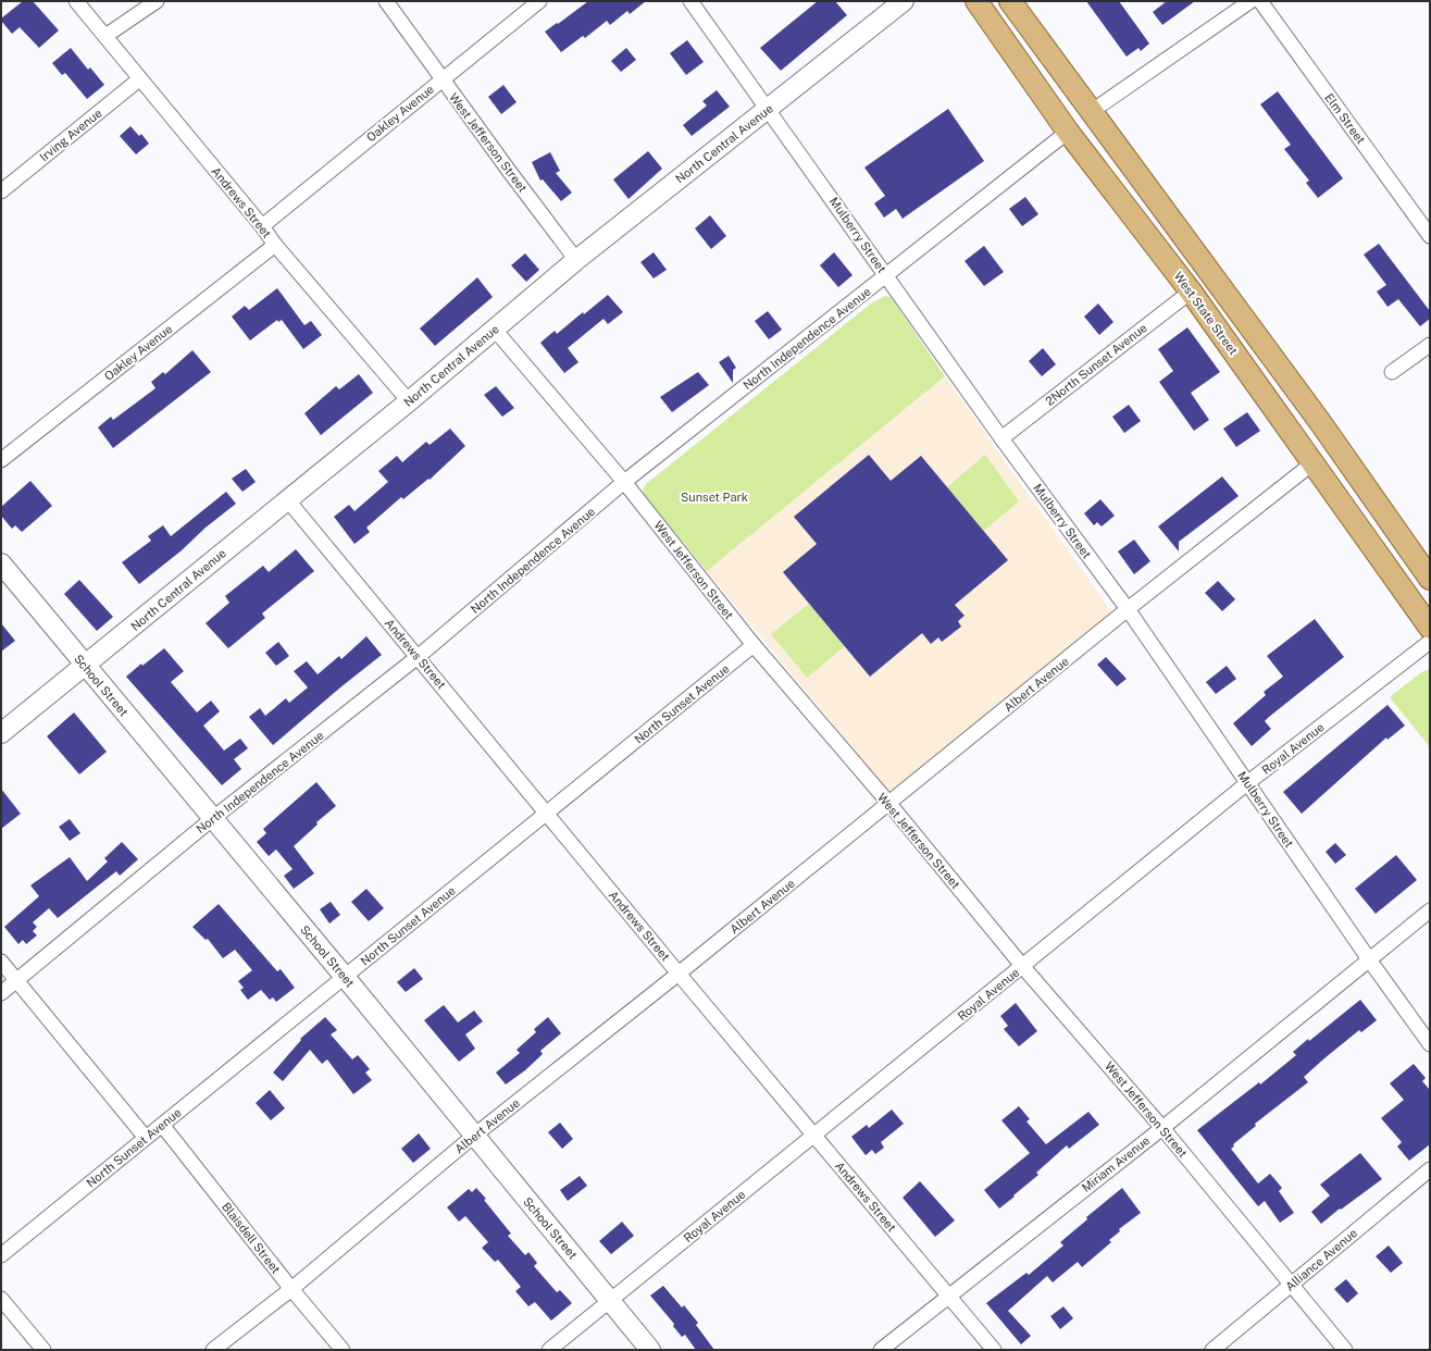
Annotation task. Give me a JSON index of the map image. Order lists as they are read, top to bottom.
{
  "streets": {
    "main road": ["North Central Avenue", "West State Street", "School Street"],
    "street": [
      "Oakley Avenue",
      "Elm Street",
      "Irving Avenue",
      "West Jefferson Street",
      "Andrews Street",
      "Mulberry Street",
      "North Independence Avenue",
      "2North Sunset Avenue",
      "Albert Avenue",
      "North Sunset Avenue",
      "Royal Avenue",
      "Miriam Avenue",
      "Blaisdell Street",
      "Alliance Avenue"
    ]
  },
  "crossings": [
    ["Oakley Avenue", "West Jefferson Street"],
    ["Oakley Avenue", "Andrews Street"],
    ["Irving Avenue", "Andrews Street"],
    ["West Jefferson Street", "North Central Avenue"],
    ["West Jefferson Street", "North Independence Avenue"],
    ["West Jefferson Street", "Albert Avenue"],
    ["West Jefferson Street", "North Sunset Avenue"],
    ["West Jefferson Street", "Royal Avenue"],
    ["West Jefferson Street", "Miriam Avenue"],
    ["West Jefferson Street", "Alliance Avenue"],
    ["North Central Avenue", "Andrews Street"],
    ["North Central Avenue", "Mulberry Street"],
    ["North Central Avenue", "School Street"],
    ["Andrews Street", "North Independence Avenue"],
    ["Andrews Street", "Albert Avenue"],
    ["Andrews Street", "North Sunset Avenue"],
    ["Andrews Street", "Royal Avenue"],
    ["Andrews Street", "Miriam Avenue"],
    ["Mulberry Street", "North Independence Avenue"],
    ["Mulberry Street", "2North Sunset Avenue"],
    ["Mulberry Street", "Albert Avenue"],
    ["Mulberry Street", "Royal Avenue"],
    ["Mulberry Street", "Miriam Avenue"],
    ["West State Street", "North Independence Avenue"],
    ["West State Street", "2North Sunset Avenue"],
    ["West State Street", "Albert Avenue"],
    ["North Independence Avenue", "School Street"],
    ["Albert Avenue", "School Street"],
    ["Albert Avenue", "Blaisdell Street"],
    ["School Street", "North Sunset Avenue"],
    ["School Street", "Royal Avenue"],
    ["North Sunset Avenue", "Blaisdell Street"]
  ],
  "parks": ["Sunset Park"]
}
